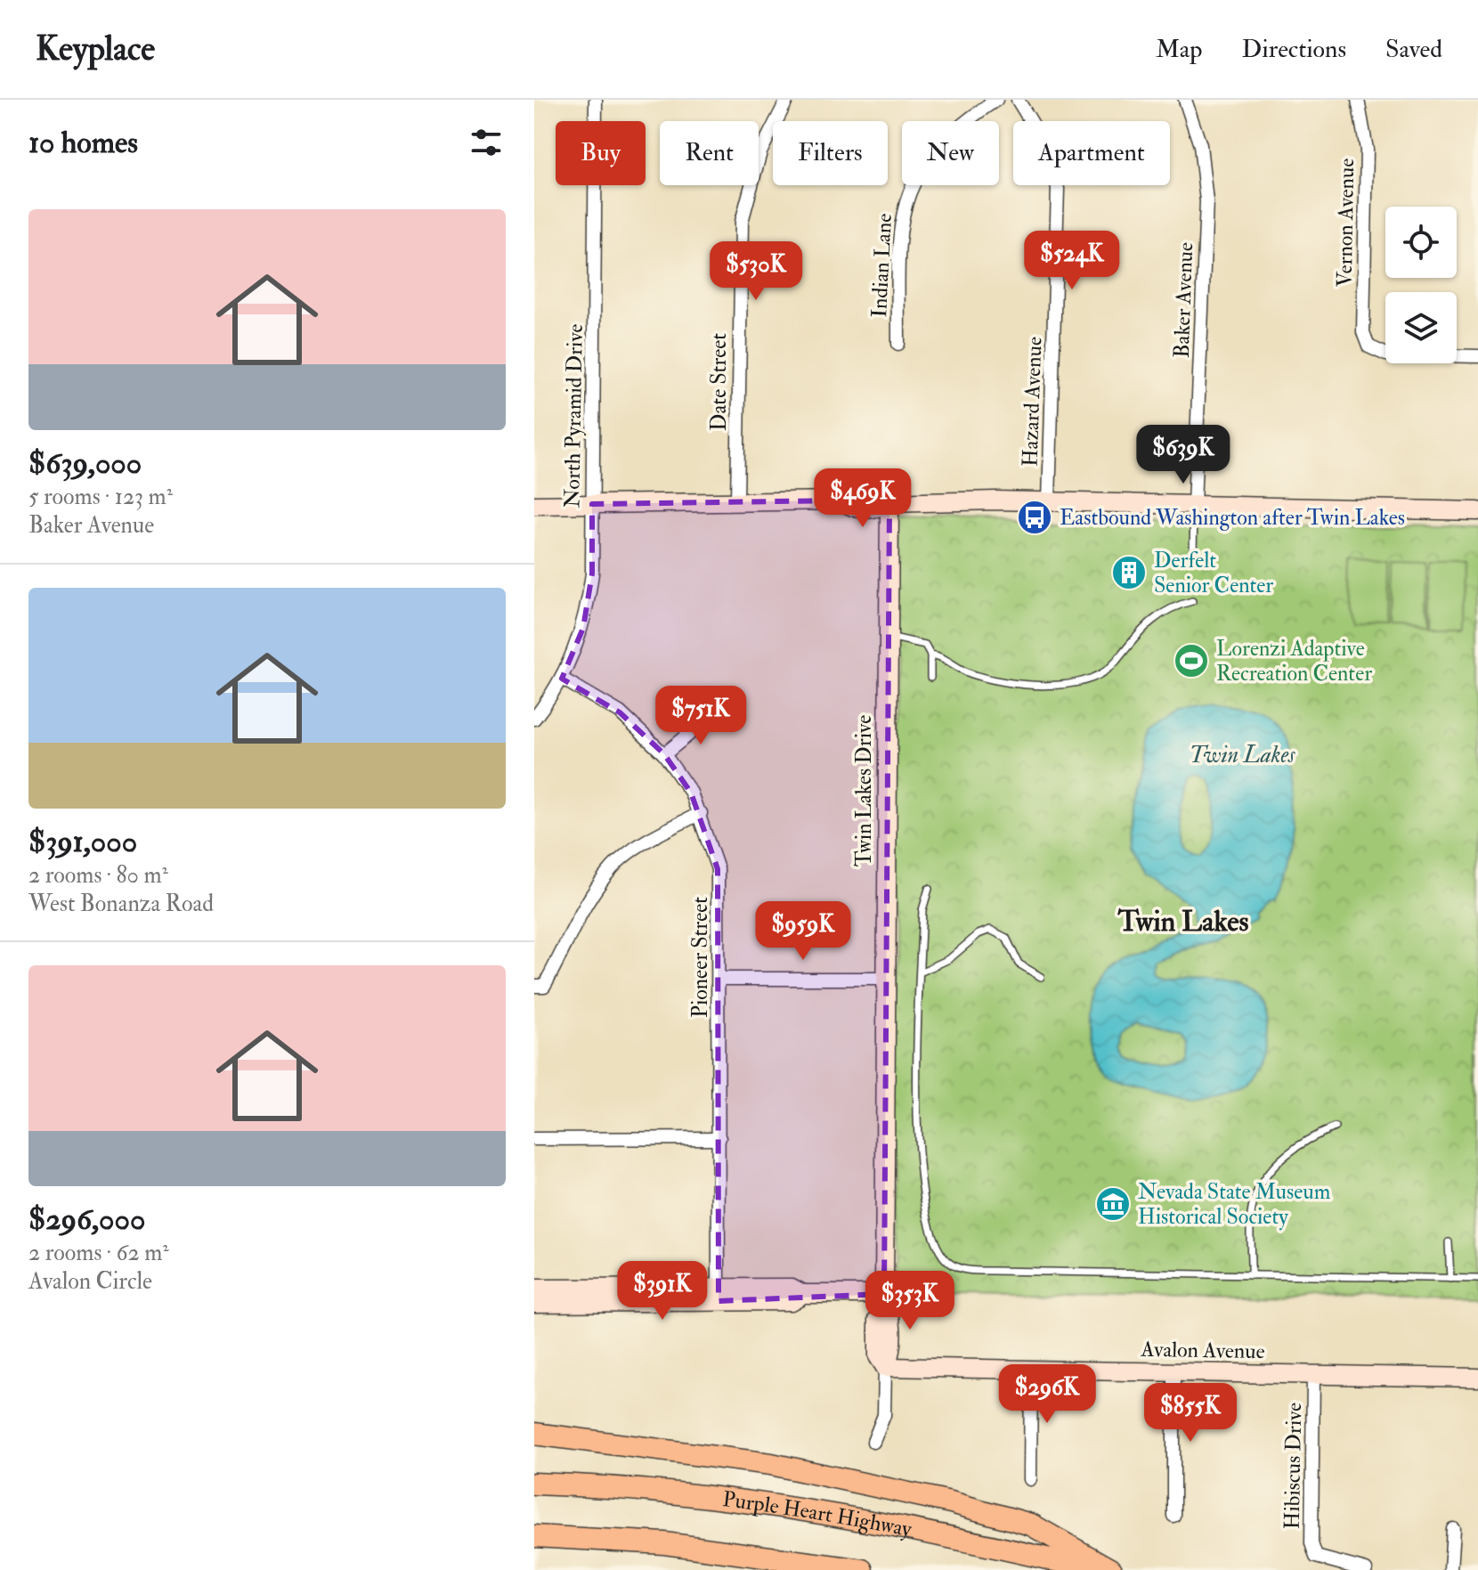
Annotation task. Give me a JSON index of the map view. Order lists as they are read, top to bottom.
{
  "streets": {
    "highway": ["Purple Heart Highway"],
    "street": [
      "Vernon Avenue",
      "Indian Lane",
      "Baker Avenue",
      "Date Street",
      "Hazard Avenue",
      "North Pyramid Drive",
      "Twin Lakes Drive",
      "Pioneer Street",
      "Avalon Avenue",
      "Hibiscus Drive"
    ]
  },
  "crossings": [
    ["North Pyramid Drive", "Pioneer Street"],
    ["Twin Lakes Drive", "Avalon Avenue"],
    ["Avalon Avenue", "Hibiscus Drive"]
  ],
  "districts": ["Twin Lakes"],
  "water": ["Twin Lakes"],
  "places": {
    "bus stop": ["Eastbound Washington after Twin Lakes"],
    "building": ["Derfelt Senior Center"],
    "sports": ["Lorenzi Adaptive Recreation Center"],
    "museum": ["Nevada State Museum Historical Society"]
  },
  "page": {
    "header": "Keyplace",
    "nav": ["Map", "Directions", "Saved"],
    "heading": "10 homes",
    "chip": [
      "Buy",
      "Rent",
      "Filters",
      "New",
      "Apartment"
    ],
    "list": [
      {
        "name": "$639,000",
        "note": "5 rooms · 123 m² · Baker Avenue"
      },
      {
        "name": "$391,000",
        "note": "2 rooms · 80 m² · West Bonanza Road"
      },
      {
        "name": "$296,000",
        "note": "2 rooms · 62 m² · Avalon Circle"
      }
    ],
    "price": [
      "$524K",
      "$530K",
      "$639K",
      "$469K",
      "$751K",
      "$959K",
      "$391K",
      "$353K",
      "$296K",
      "$855K"
    ]
  }
}
